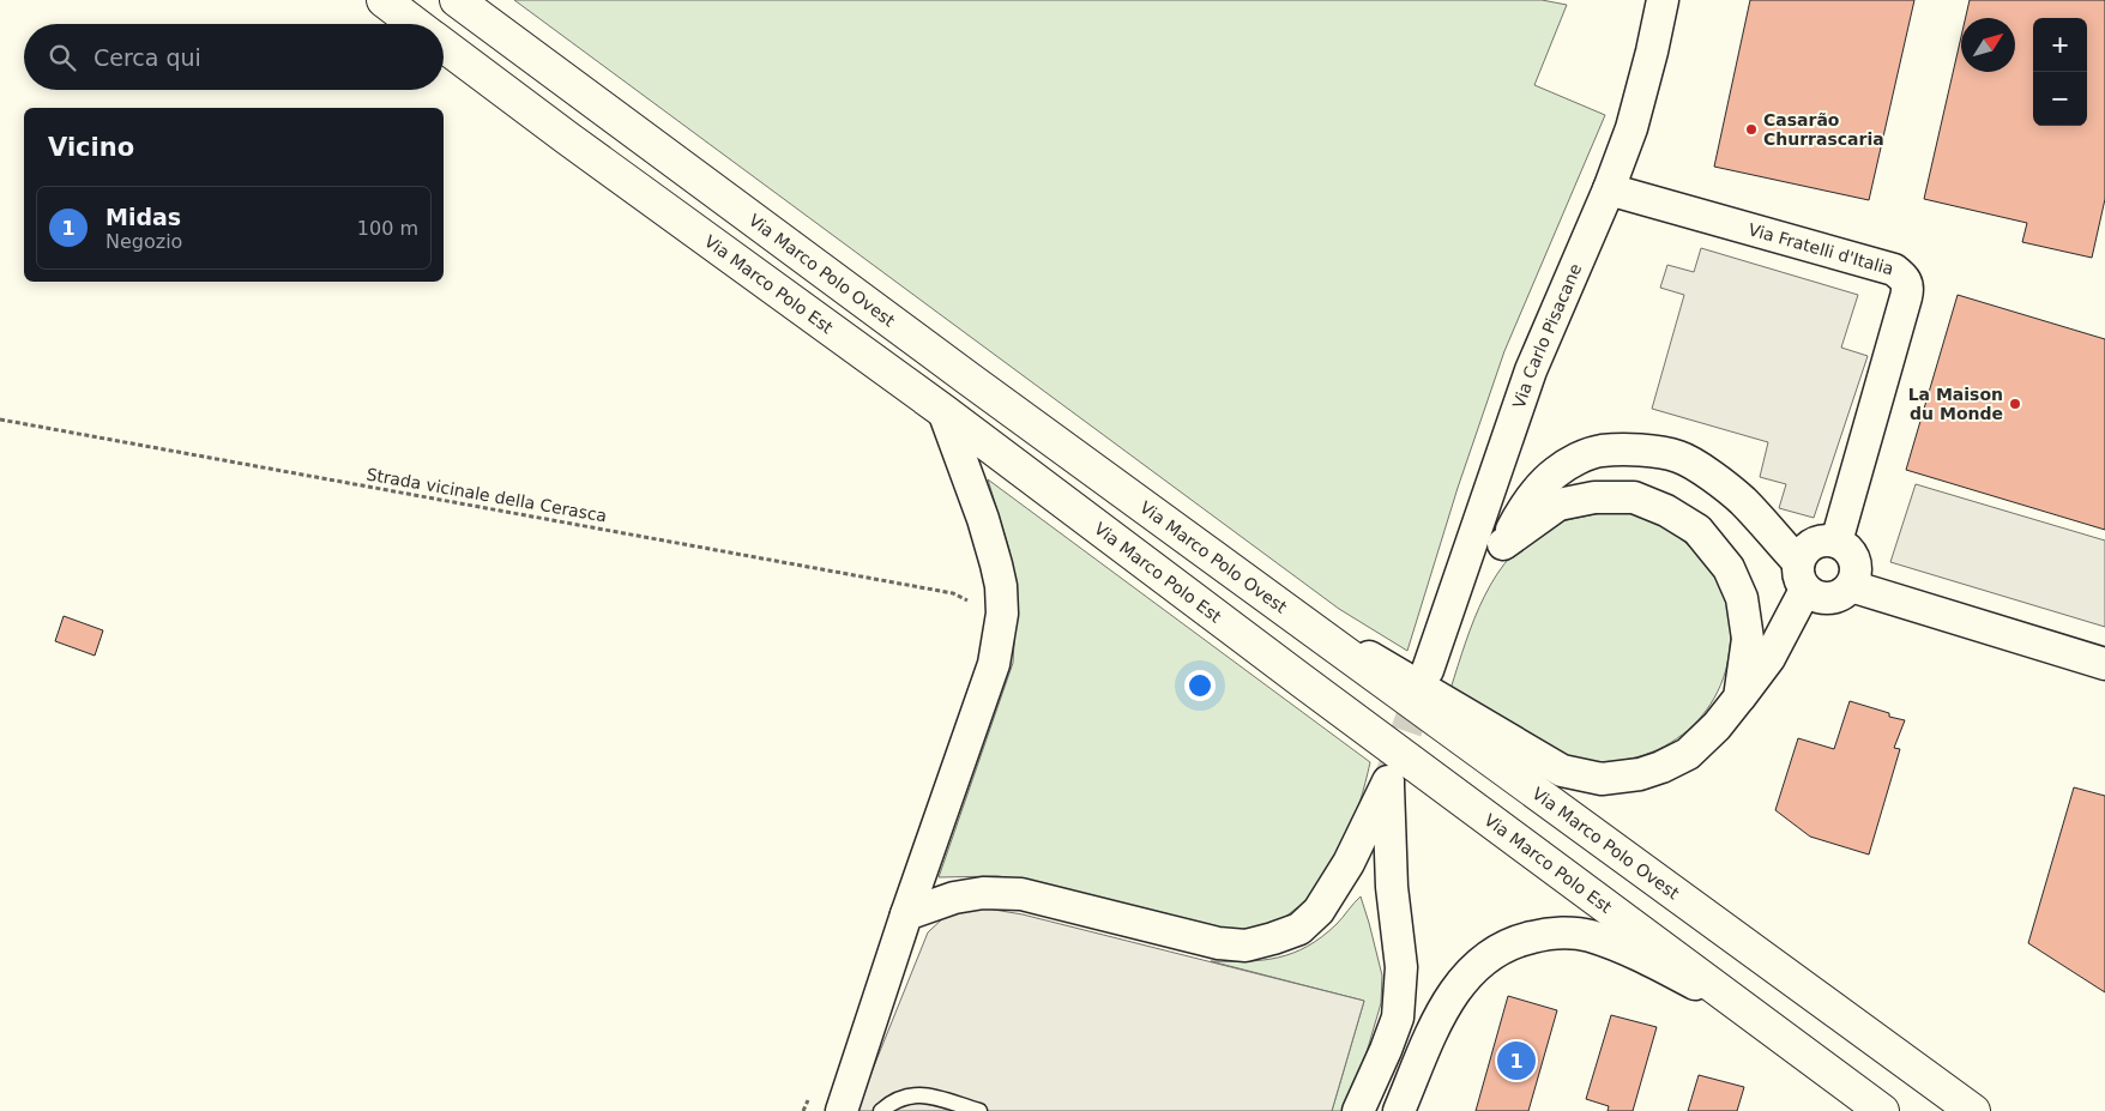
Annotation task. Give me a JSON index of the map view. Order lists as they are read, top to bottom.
{
  "streets": {
    "street": [
      "Via Fratelli d'Italia",
      "Via Marco Polo Ovest",
      "Via Marco Polo Est",
      "Via Carlo Pisacane"
    ],
    "path": ["Strada vicinale della Cerasca"]
  },
  "crossings": [
    ["Via Fratelli d'Italia", "Via Carlo Pisacane"]
  ],
  "places": ["Casarão Churrascaria", "La Maison du Monde"],
  "north": "top right",
  "page": {
    "map_buttons": ["+", "−"],
    "search": "Cerca qui",
    "heading": "Vicino",
    "list": [
      {
        "mark": "1",
        "name": "Midas",
        "note": "Negozio",
        "value": "100 m"
      }
    ],
    "pins": "1"
  }
}
